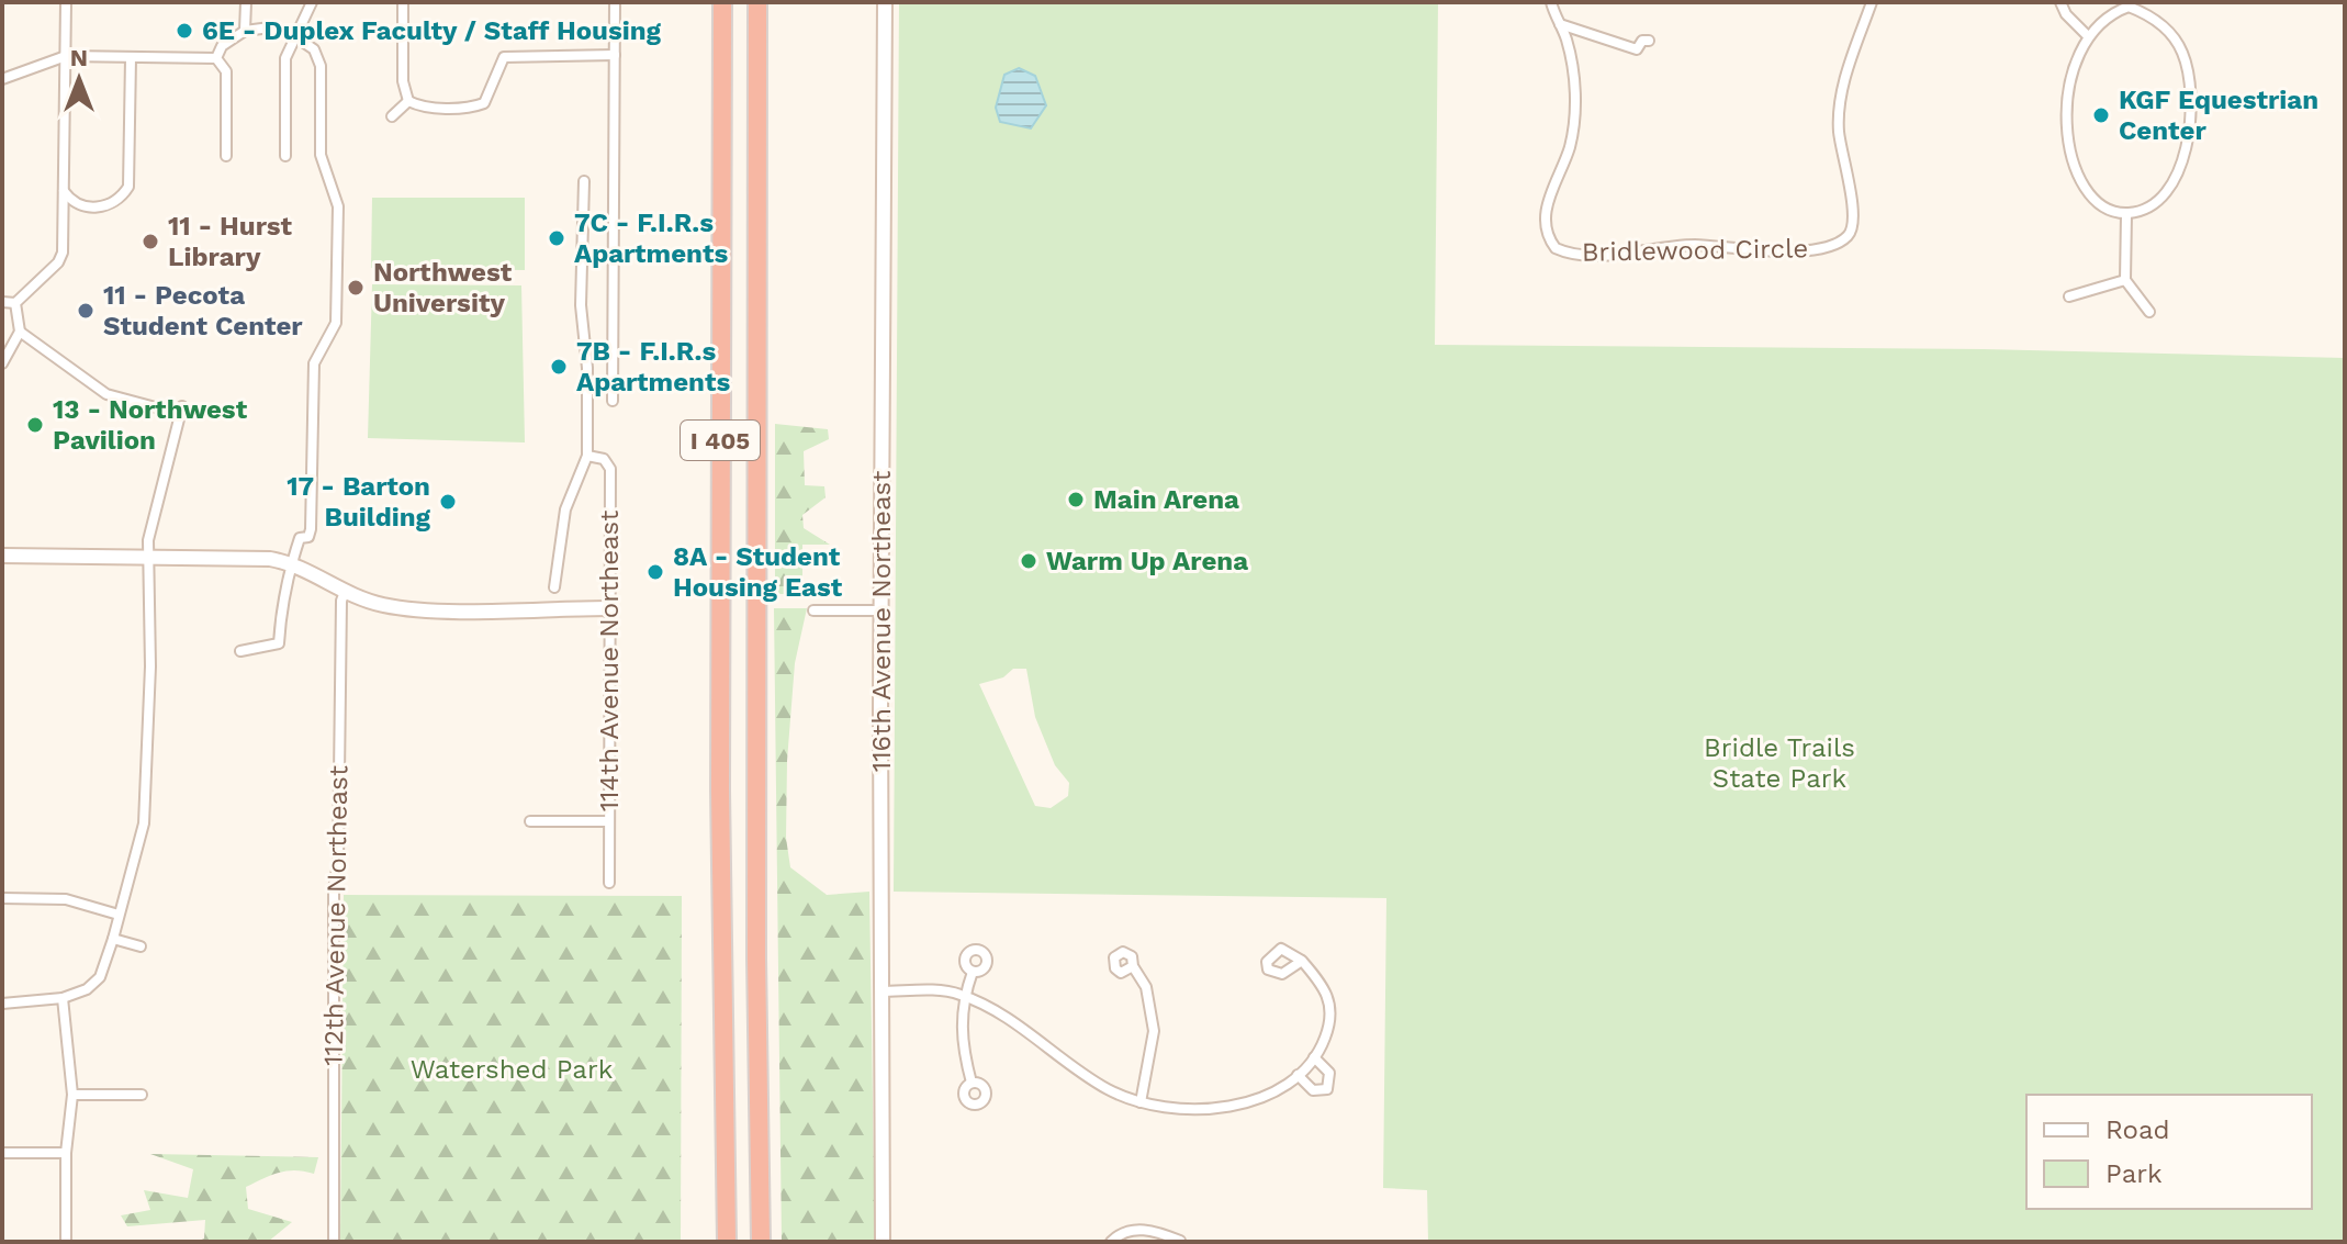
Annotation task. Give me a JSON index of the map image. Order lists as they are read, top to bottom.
{
  "streets": {
    "highway": ["I 405"],
    "street": [
      "Bridlewood Circle",
      "116th Avenue Northeast",
      "114th Avenue Northeast",
      "112th Avenue Northeast"
    ]
  },
  "parks": ["Bridle Trails State Park", "Watershed Park"],
  "places": [
    "6E - Duplex Faculty / Staff Housing",
    "KGF Equestrian Center",
    "7C - F.I.R.s Apartments",
    "11 - Hurst Library",
    "Northwest University",
    "11 - Pecota Student Center",
    "7B - F.I.R.s Apartments",
    "13 - Northwest Pavilion",
    "Main Arena",
    "17 - Barton Building",
    "Warm Up Arena",
    "8A - Student Housing East"
  ],
  "legend": ["Road", "Park"],
  "north": "top"
}
